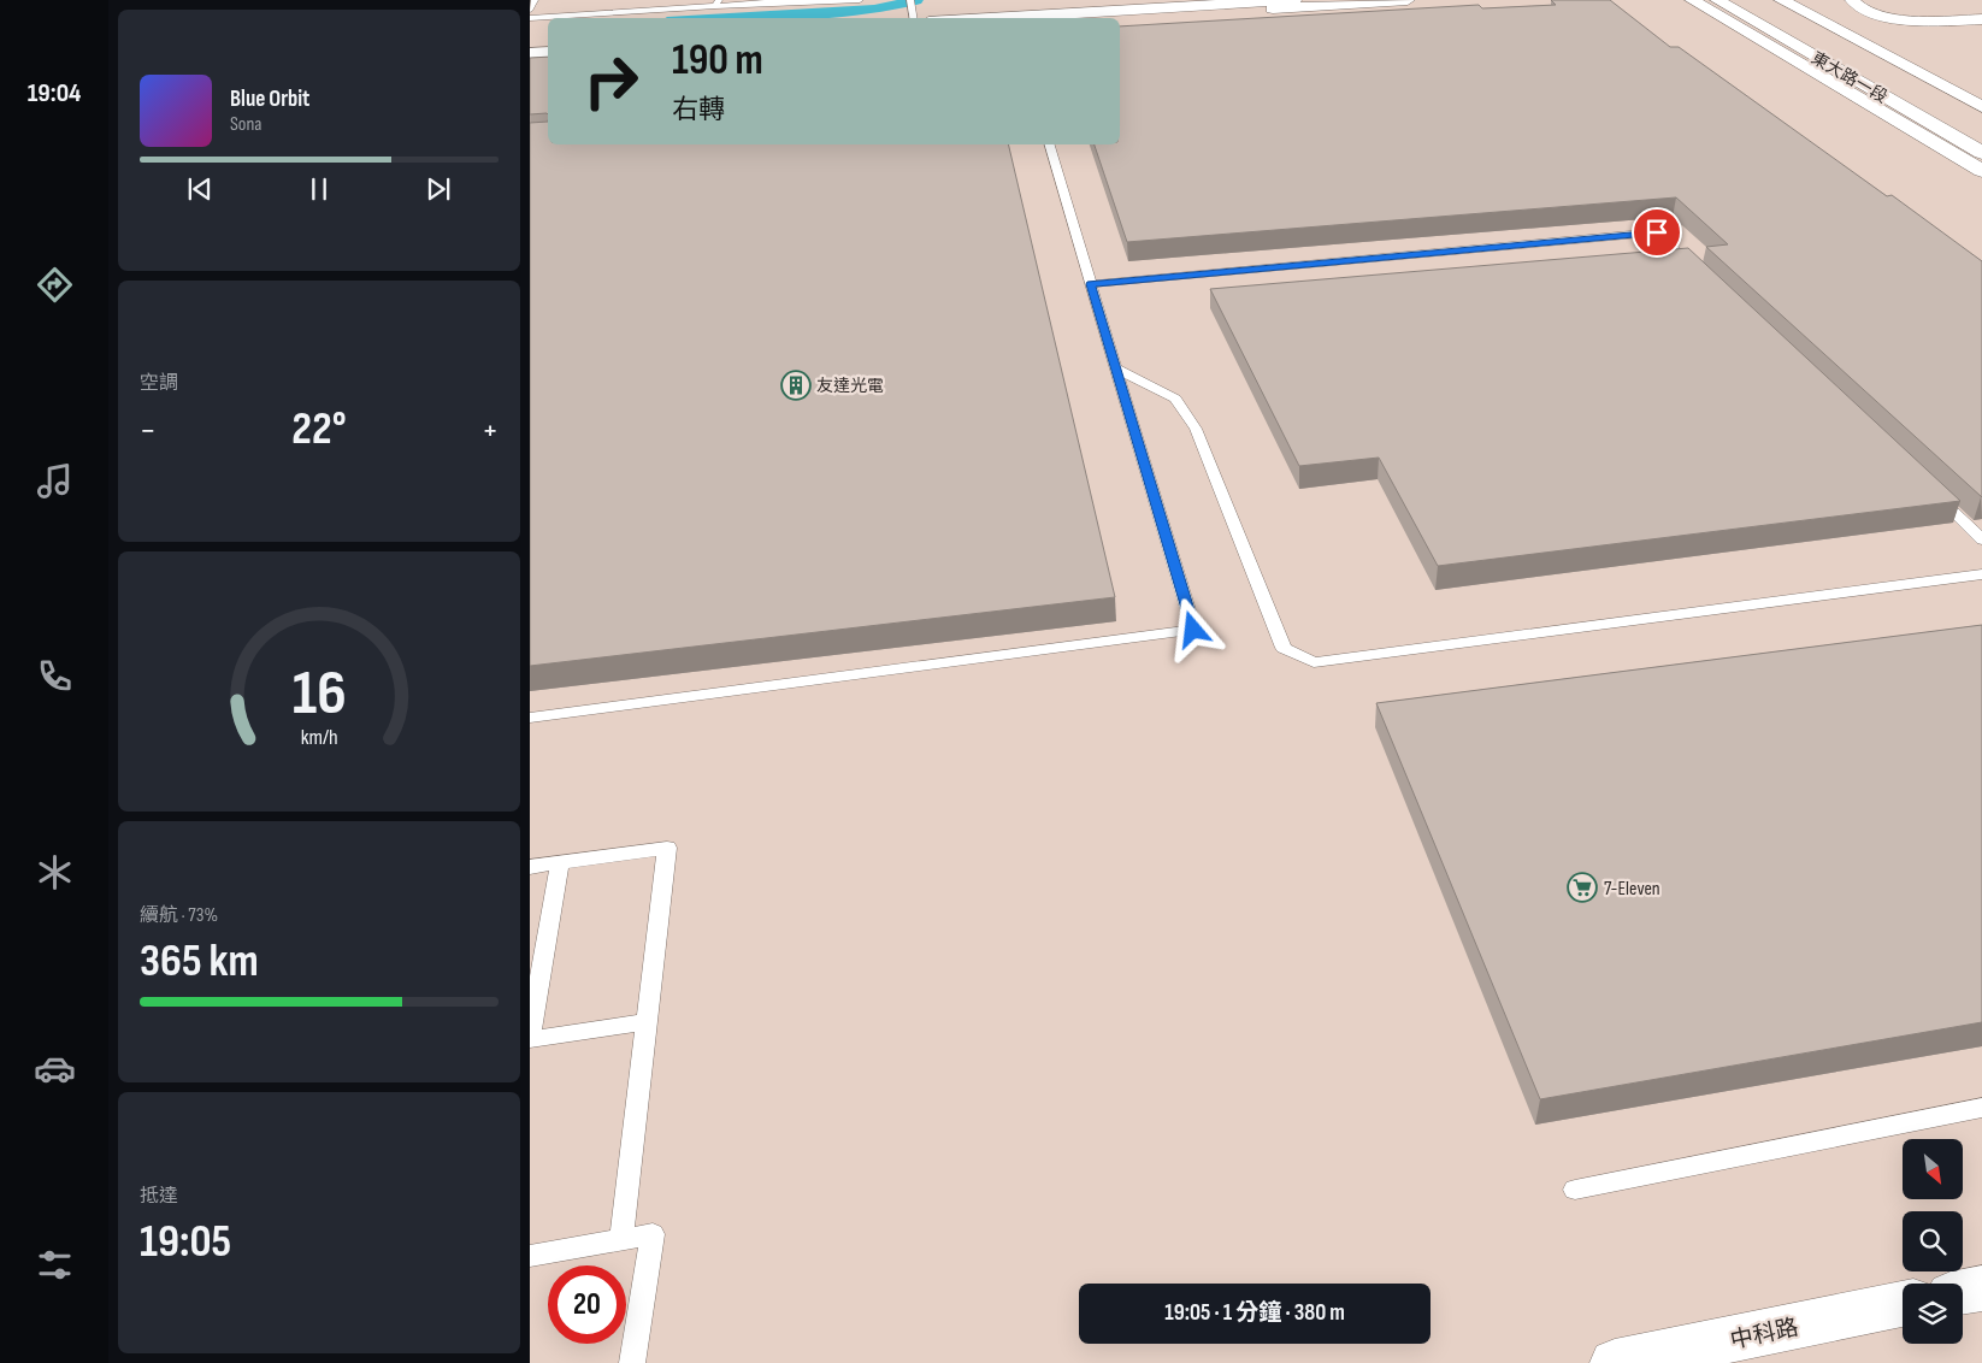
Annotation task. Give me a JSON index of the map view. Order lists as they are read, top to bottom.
{
  "streets": {
    "street": ["東大路一段", "中科路"]
  },
  "places": {
    "building": ["友達光電"],
    "supermarket": ["7-Eleven"]
  },
  "north": "bottom right",
  "page": {
    "tabs": "19:04",
    "turn": ["190 m", "右轉"],
    "song": ["Blue Orbit", "Sona"],
    "tile": [
      "空調",
      ["續航 · 73%", "365 km"],
      ["抵達", "19:05"]
    ],
    "heat": ["−", "22°", "+"],
    "limit": "20",
    "trip": "19:05 · 1 分鐘 · 380 m",
    "gauge": ["16", "km/h"]
  }
}
